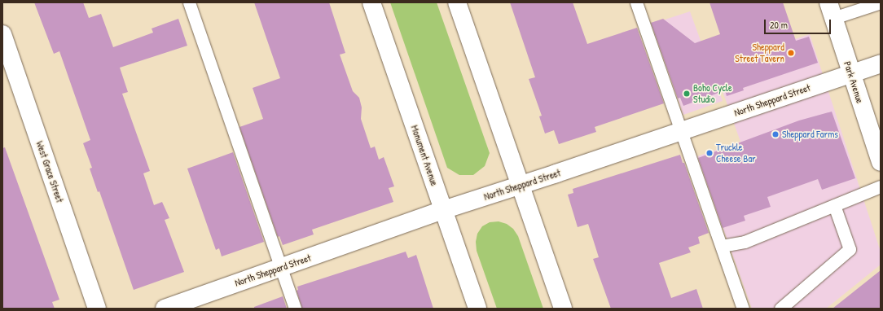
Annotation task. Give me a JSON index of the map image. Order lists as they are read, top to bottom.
{
  "streets": {
    "street": [
      "Park Avenue",
      "North Sheppard Street",
      "Monument Avenue",
      "West Grace Street"
    ]
  },
  "crossings": [
    ["Park Avenue", "North Sheppard Street"],
    ["North Sheppard Street", "Monument Avenue"]
  ],
  "places": [
    "Sheppard Street Tavern",
    "Boho Cycle Studio",
    "Sheppard Farms",
    "Truckle Cheese Bar"
  ],
  "scale_bar": "20 m"
}
